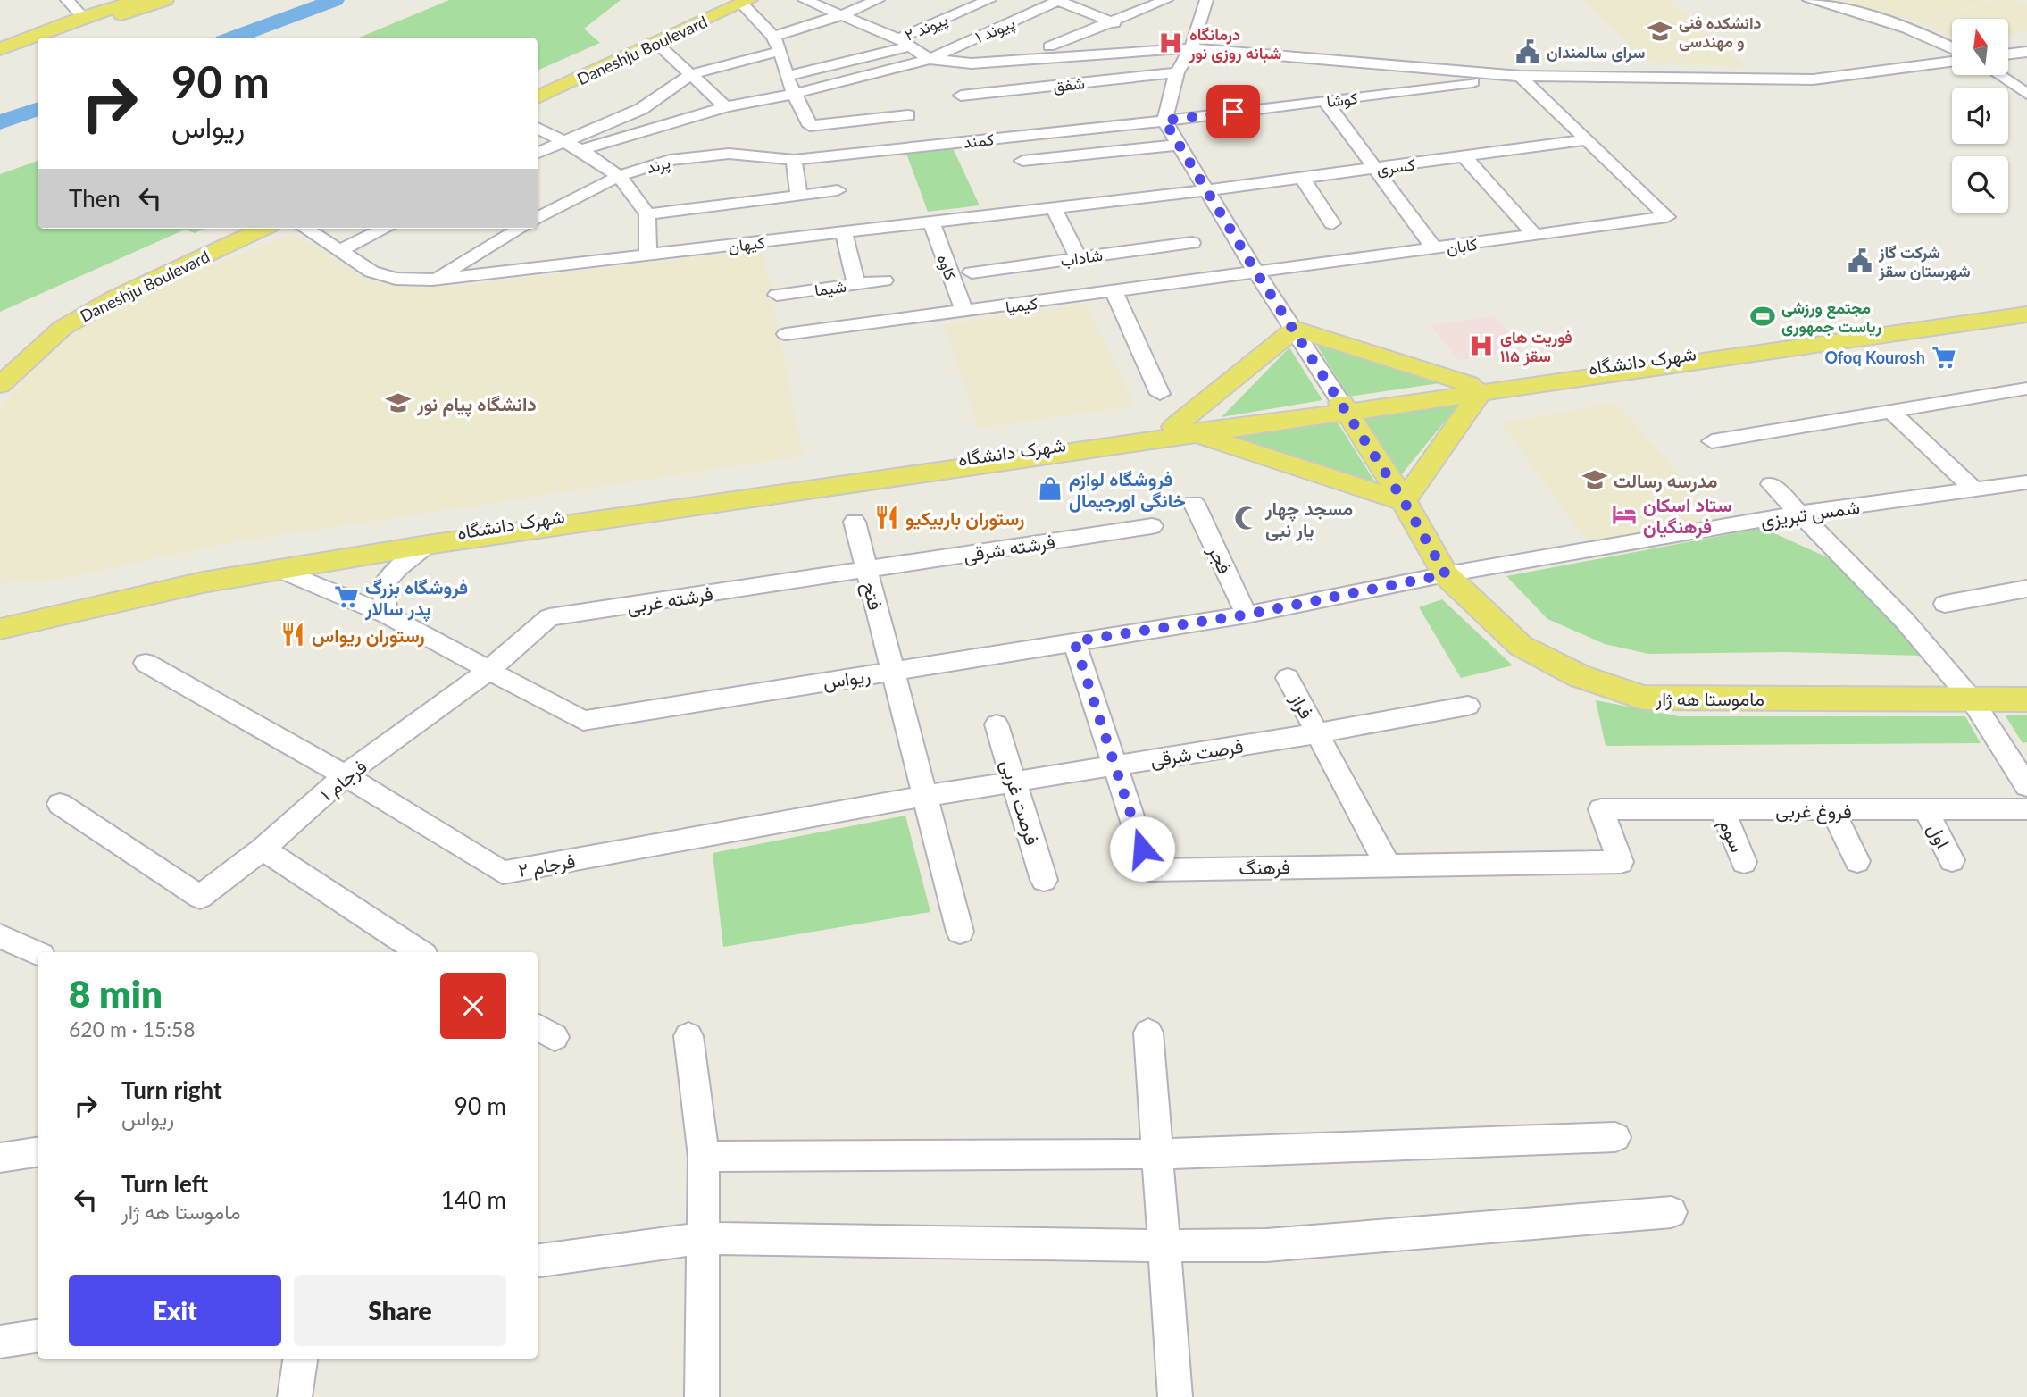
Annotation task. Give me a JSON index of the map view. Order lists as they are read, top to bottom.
{
  "streets": {
    "main road": ["Daneshju Boulevard", "شهرک دانشگاه", "ماموستا هه ژار"],
    "street": [
      "پیوند ۲",
      "پیوند ۱",
      "شفق",
      "کوشا",
      "کمند",
      "پرند",
      "کسری",
      "کیهان",
      "کابان",
      "شاداب",
      "کاوه",
      "شیما",
      "کیمیا",
      "شمس تبریزی",
      "فرشته شرقی",
      "فجر",
      "فتح",
      "فرشته غربی",
      "ریواس",
      "فراز",
      "فرصت شرقی",
      "فرجام ۱",
      "فرصت غربی",
      "فروغ غربی",
      "سوم",
      "اول",
      "فرجام ۲",
      "فرهنگ"
    ]
  },
  "crossings": [
    ["کوشا", "کمند"],
    ["کمند", "پرند"],
    ["پرند", "کیهان"],
    ["کسری", "کیهان"],
    ["کسری", "کابان"],
    ["کیهان", "کاوه"],
    ["کابان", "کیمیا"],
    ["کاوه", "کیمیا"],
    ["شمس تبریزی", "ریواس"],
    ["شمس تبریزی", "ماموستا هه ژار"],
    ["فرشته شرقی", "فتح"],
    ["فرشته شرقی", "فرشته غربی"],
    ["فجر", "ریواس"],
    ["فتح", "فرشته غربی"],
    ["فتح", "ریواس"],
    ["فتح", "فرصت شرقی"],
    ["فتح", "فرجام ۲"],
    ["فرشته غربی", "ریواس"],
    ["فرشته غربی", "فرجام ۱"],
    ["ریواس", "ماموستا هه ژار"],
    ["ریواس", "فرجام ۱"],
    ["ریواس", "فرهنگ"],
    ["فراز", "فرصت شرقی"],
    ["فراز", "فرهنگ"],
    ["فرصت شرقی", "فرصت غربی"],
    ["فرصت شرقی", "فرجام ۲"],
    ["فرصت شرقی", "فرهنگ"],
    ["فرجام ۱", "فرجام ۲"],
    ["فروغ غربی", "سوم"],
    ["فروغ غربی", "اول"],
    ["فروغ غربی", "فرهنگ"]
  ],
  "places": {
    "school or university": ["دانشکده فنی و مهندسی", "دانشگاه پیام نور", "مدرسه رسالت"],
    "hospital": ["درمانگاه شبانه روزی نور", "فوریت های ۱۱۵ سقز"],
    "public building": ["سرای سالمندان", "شرکت گاز شهرستان سقز"],
    "sports": ["مجتمع ورزشی ریاست جمهوری"],
    "supermarket": ["Ofoq Kourosh", "فروشگاه بزرگ پدر سالار"],
    "shop": ["فروشگاه لوازم خانگی اورجیمال"],
    "hotel": ["ستاد اسکان فرهنگیان"],
    "restaurant": ["رستوران باربیکیو", "رستوران ریواس"],
    "mosque": ["مسجد چهار یار نبی"]
  },
  "north": "top",
  "page": {
    "turn": ["90 m", "ریواس"],
    "then": "Then",
    "heading": ["8 min", "620 m · 15:58"],
    "list": [
      {
        "name": "Turn right",
        "note": "ریواس",
        "value": "90 m"
      },
      {
        "name": "Turn left",
        "note": "ماموستا هه ژار",
        "value": "140 m"
      }
    ],
    "buttons": ["Exit", "Share"]
  }
}
